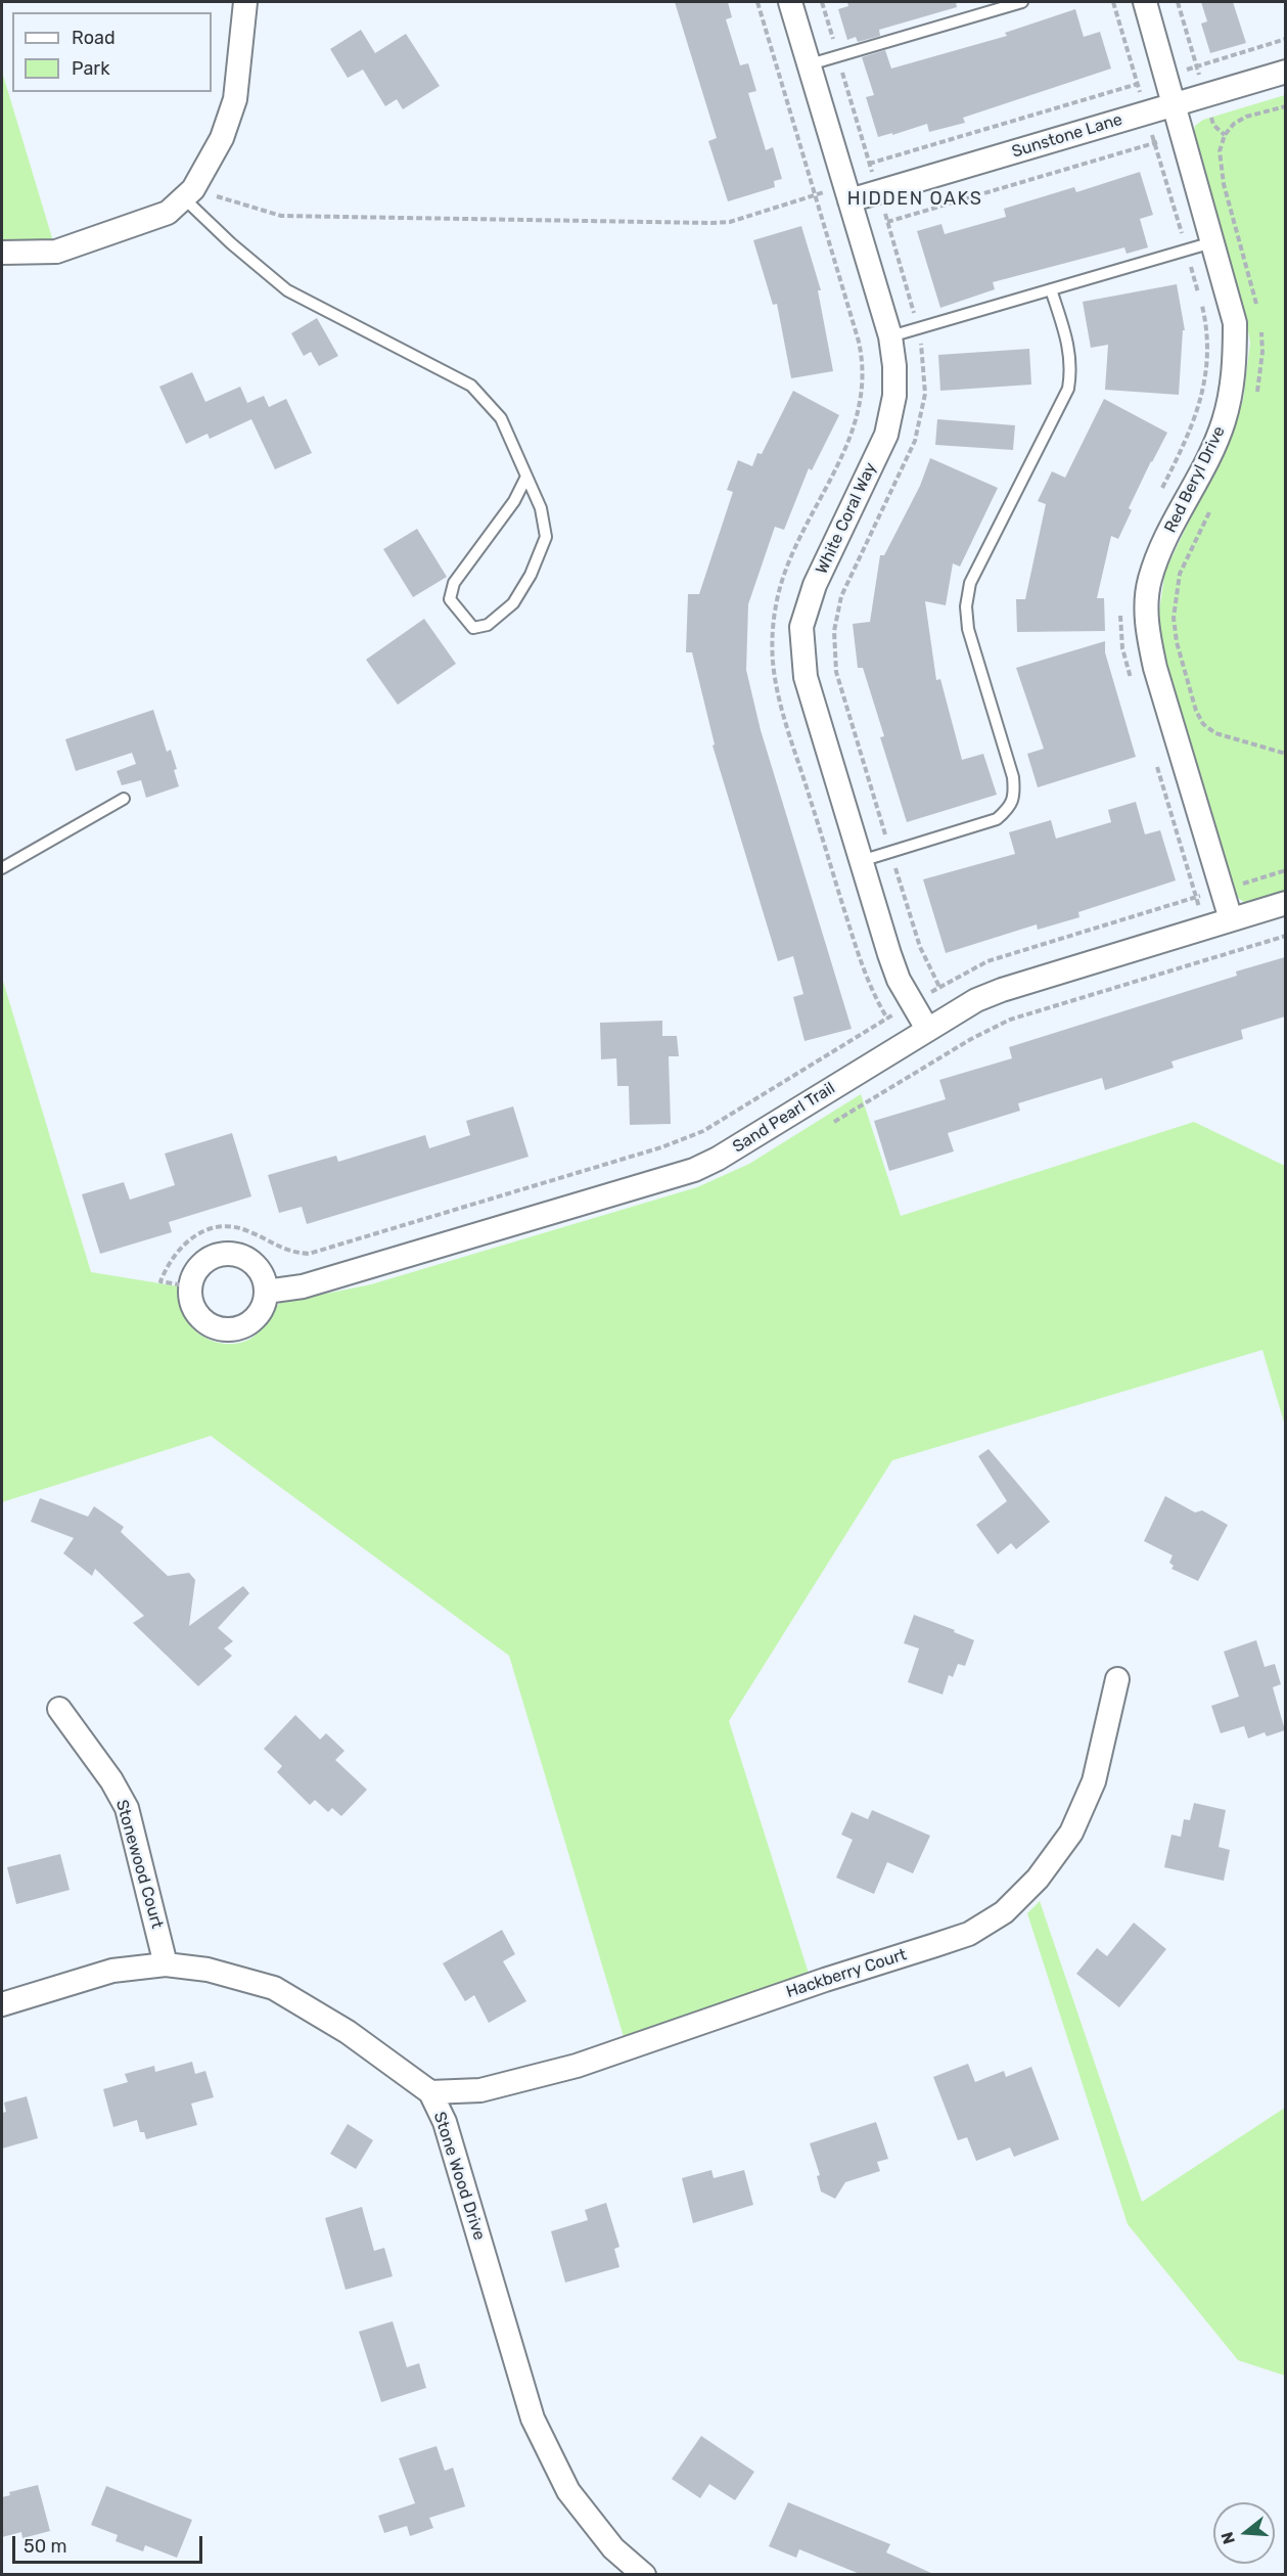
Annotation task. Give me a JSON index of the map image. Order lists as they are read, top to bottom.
{
  "streets": {
    "street": [
      "Sunstone Lane",
      "Red Beryl Drive",
      "White Coral Way",
      "Sand Pearl Trail",
      "Stonewood Court",
      "Hackberry Court",
      "Stone Wood Drive"
    ]
  },
  "crossings": [
    ["Sunstone Lane", "Red Beryl Drive"],
    ["Sunstone Lane", "White Coral Way"],
    ["Red Beryl Drive", "Sand Pearl Trail"],
    ["White Coral Way", "Sand Pearl Trail"],
    ["Stonewood Court", "Stone Wood Drive"],
    ["Hackberry Court", "Stone Wood Drive"]
  ],
  "districts": ["HIDDEN OAKS"],
  "legend": ["Road", "Park"],
  "scale_bar": "50 m",
  "north": "left"
}
